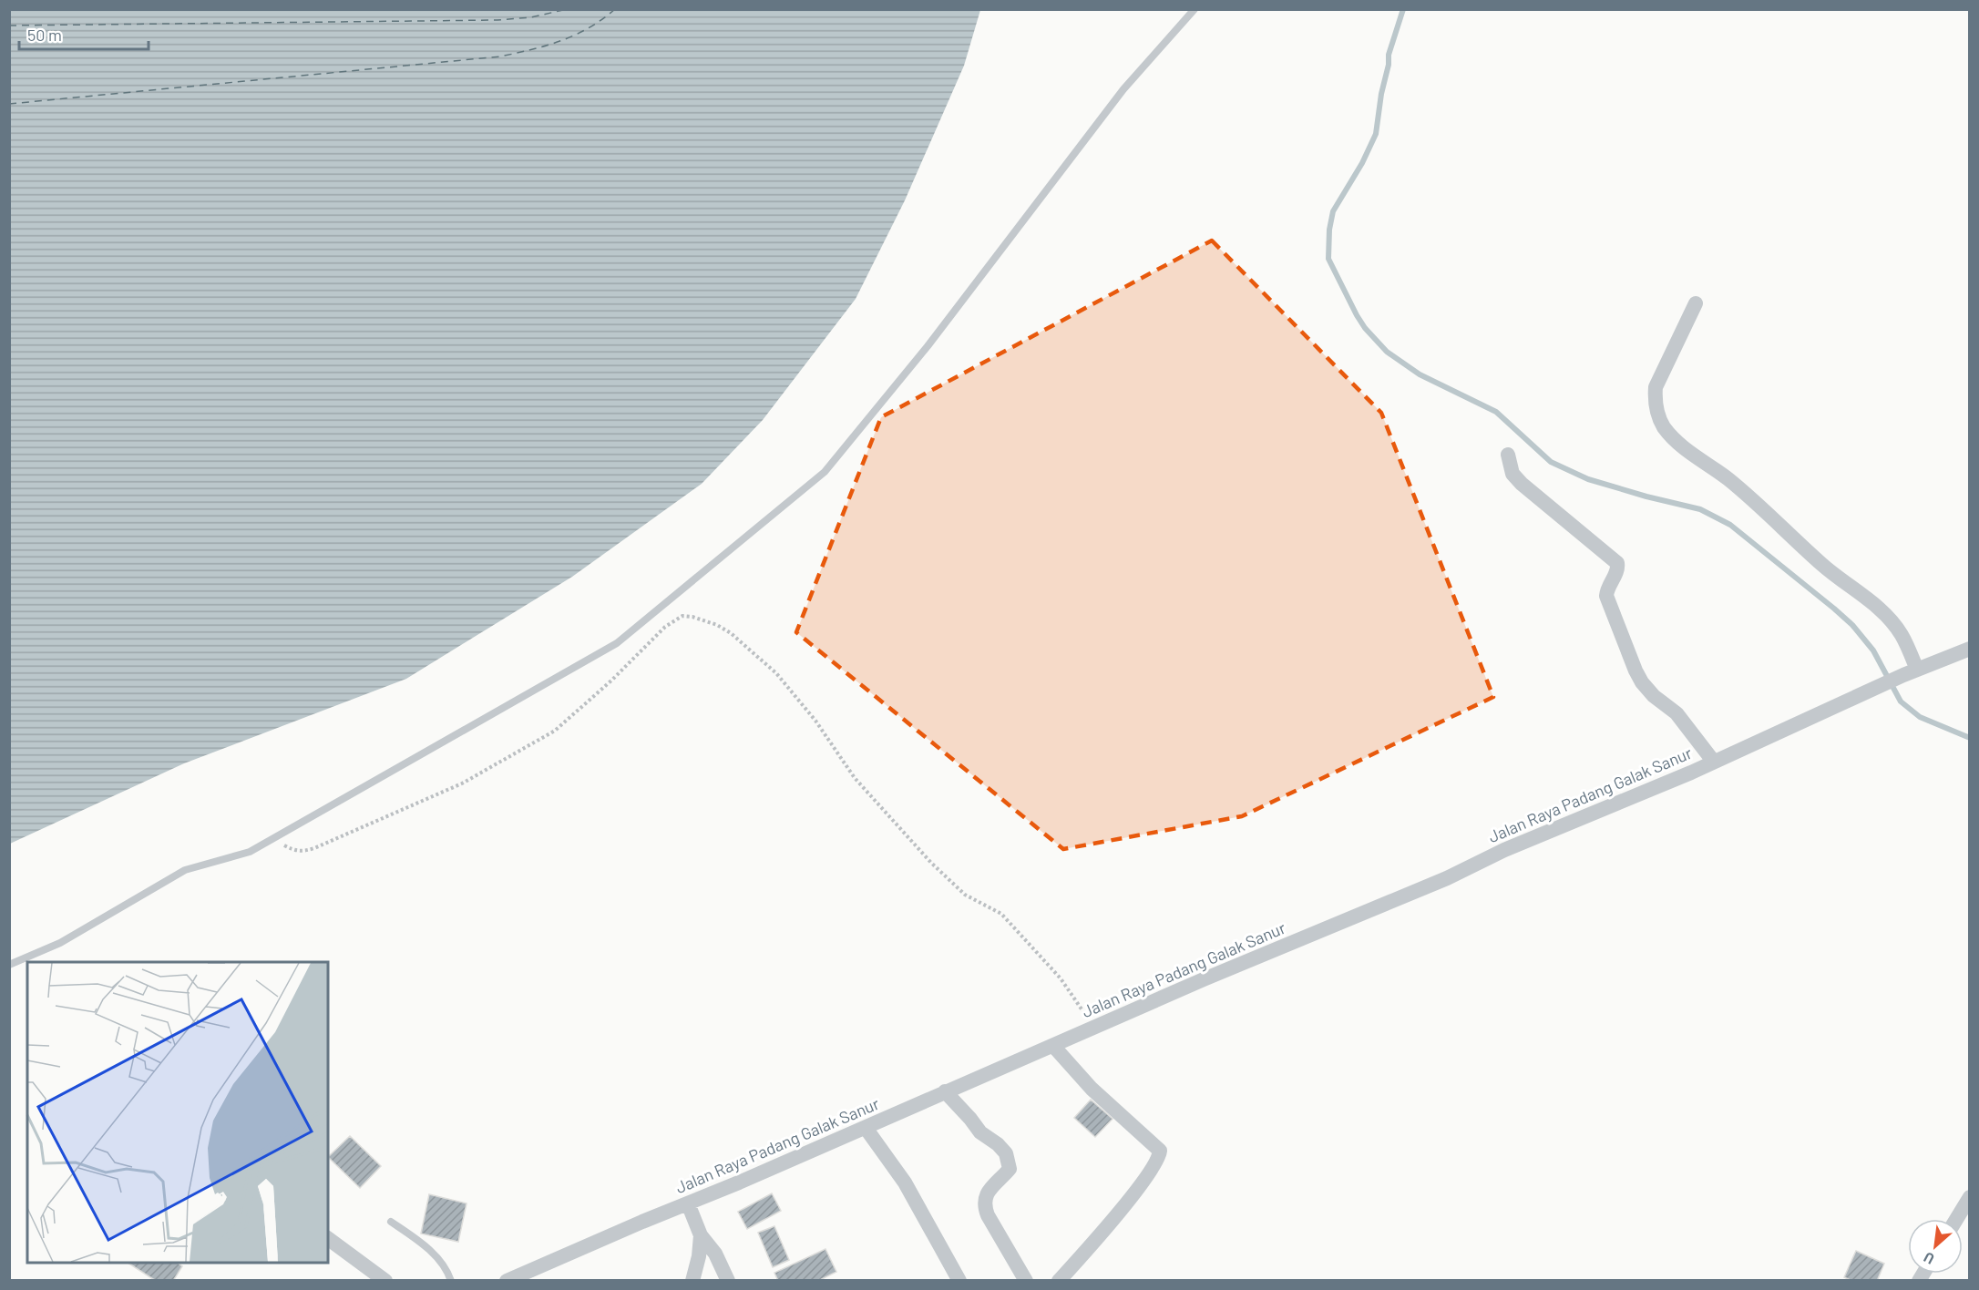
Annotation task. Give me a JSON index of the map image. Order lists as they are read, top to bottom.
{
  "streets": {
    "street": ["Jalan Raya Padang Galak Sanur"]
  },
  "scale_bar": "50 m",
  "north": "bottom left"
}
